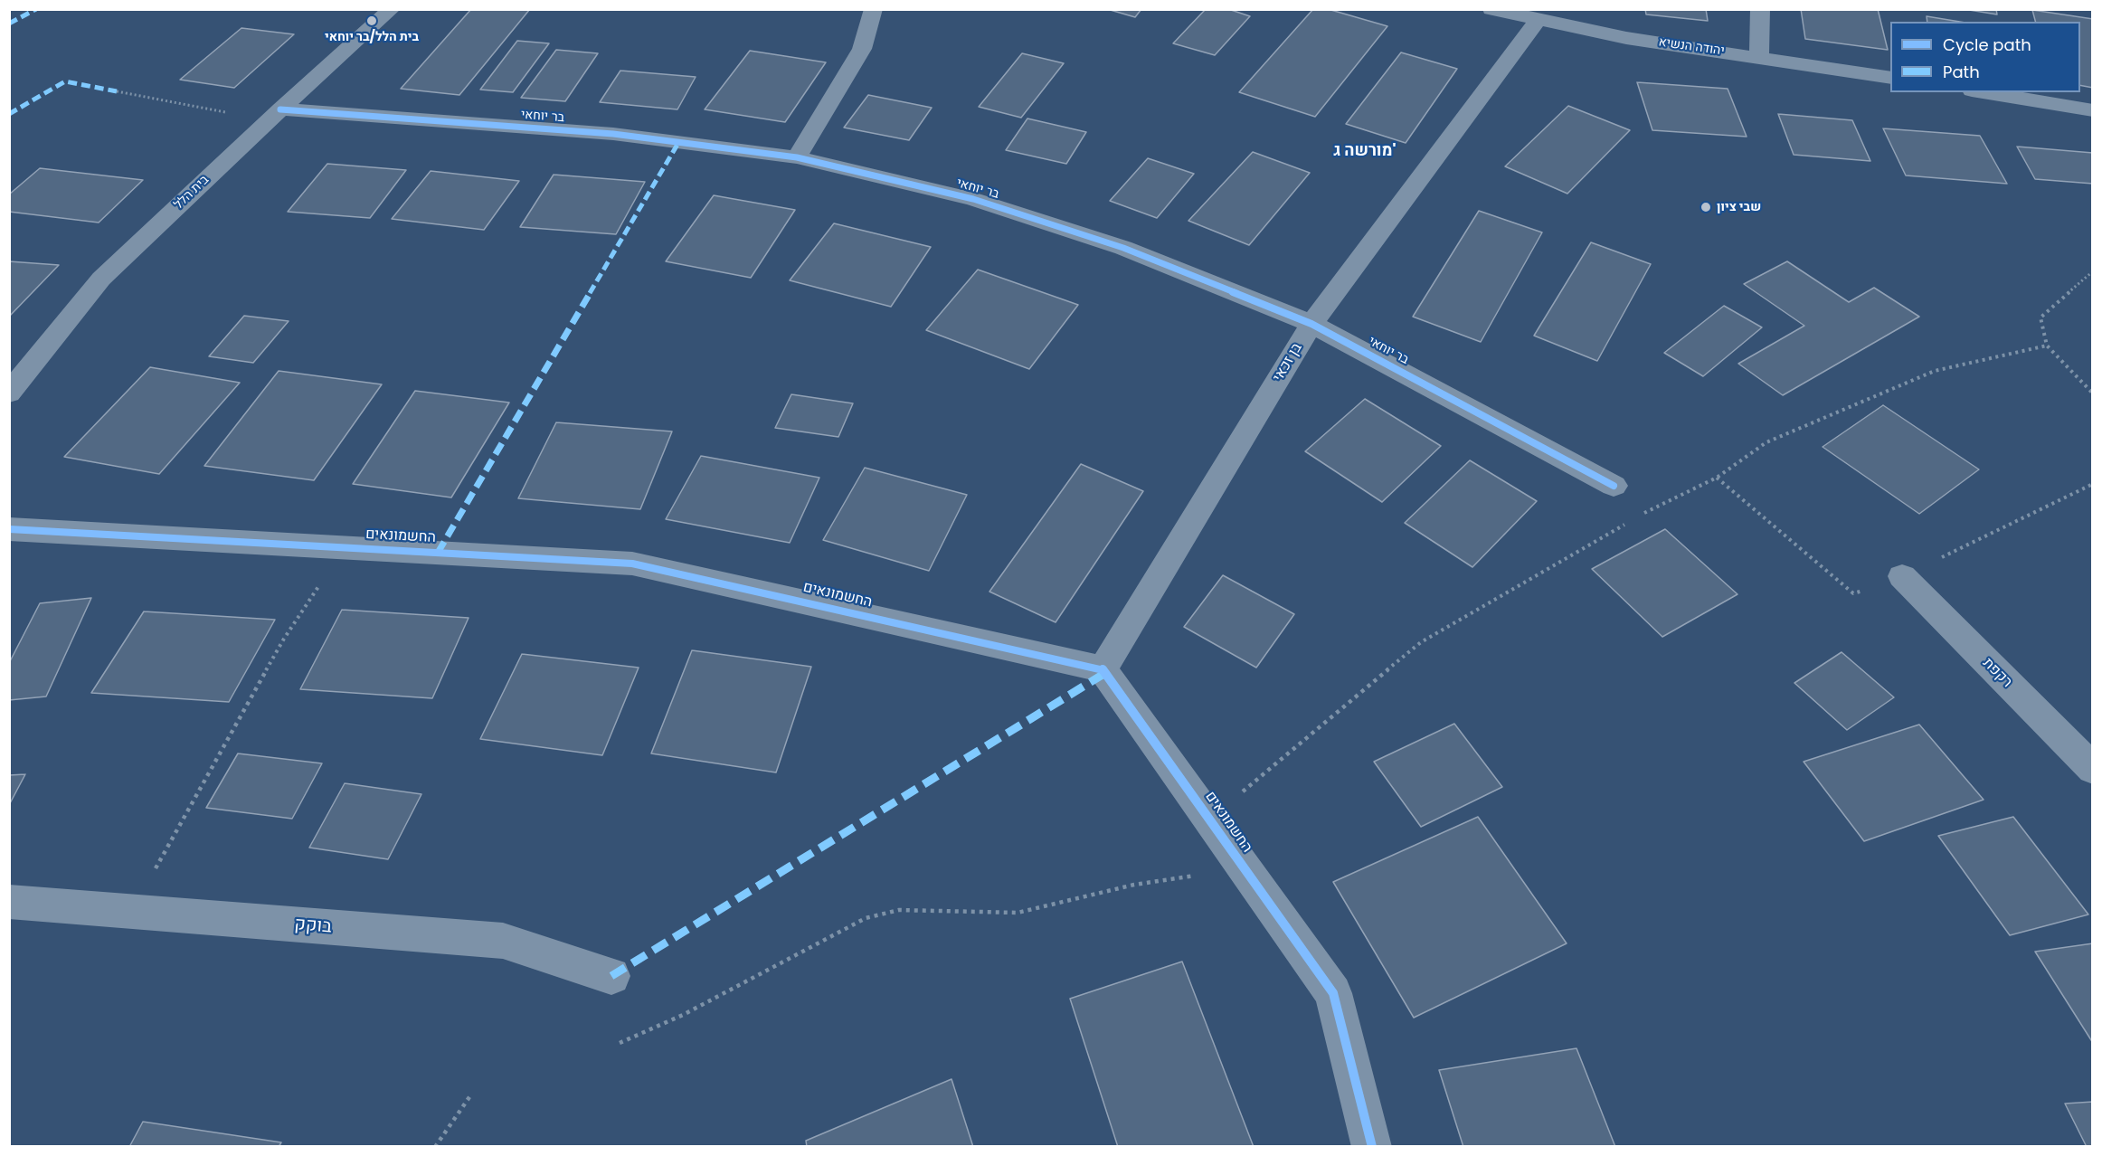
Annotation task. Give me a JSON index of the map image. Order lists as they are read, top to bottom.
{
  "streets": {
    "street": [
      "יהודה הנשיא",
      "בר יוחאי",
      "בית הלל",
      "בן זכאי",
      "החשמונאים",
      "רקפת",
      "בוקק"
    ]
  },
  "crossings": [
    ["יהודה הנשיא", "בן זכאי"],
    ["בר יוחאי", "בית הלל"],
    ["בר יוחאי", "בן זכאי"],
    ["בן זכאי", "החשמונאים"]
  ],
  "districts": ["מורשה ג'"],
  "places": ["בית הלל/בר יוחאי", "שבי ציון"],
  "legend": ["Cycle path", "Path"]
}
